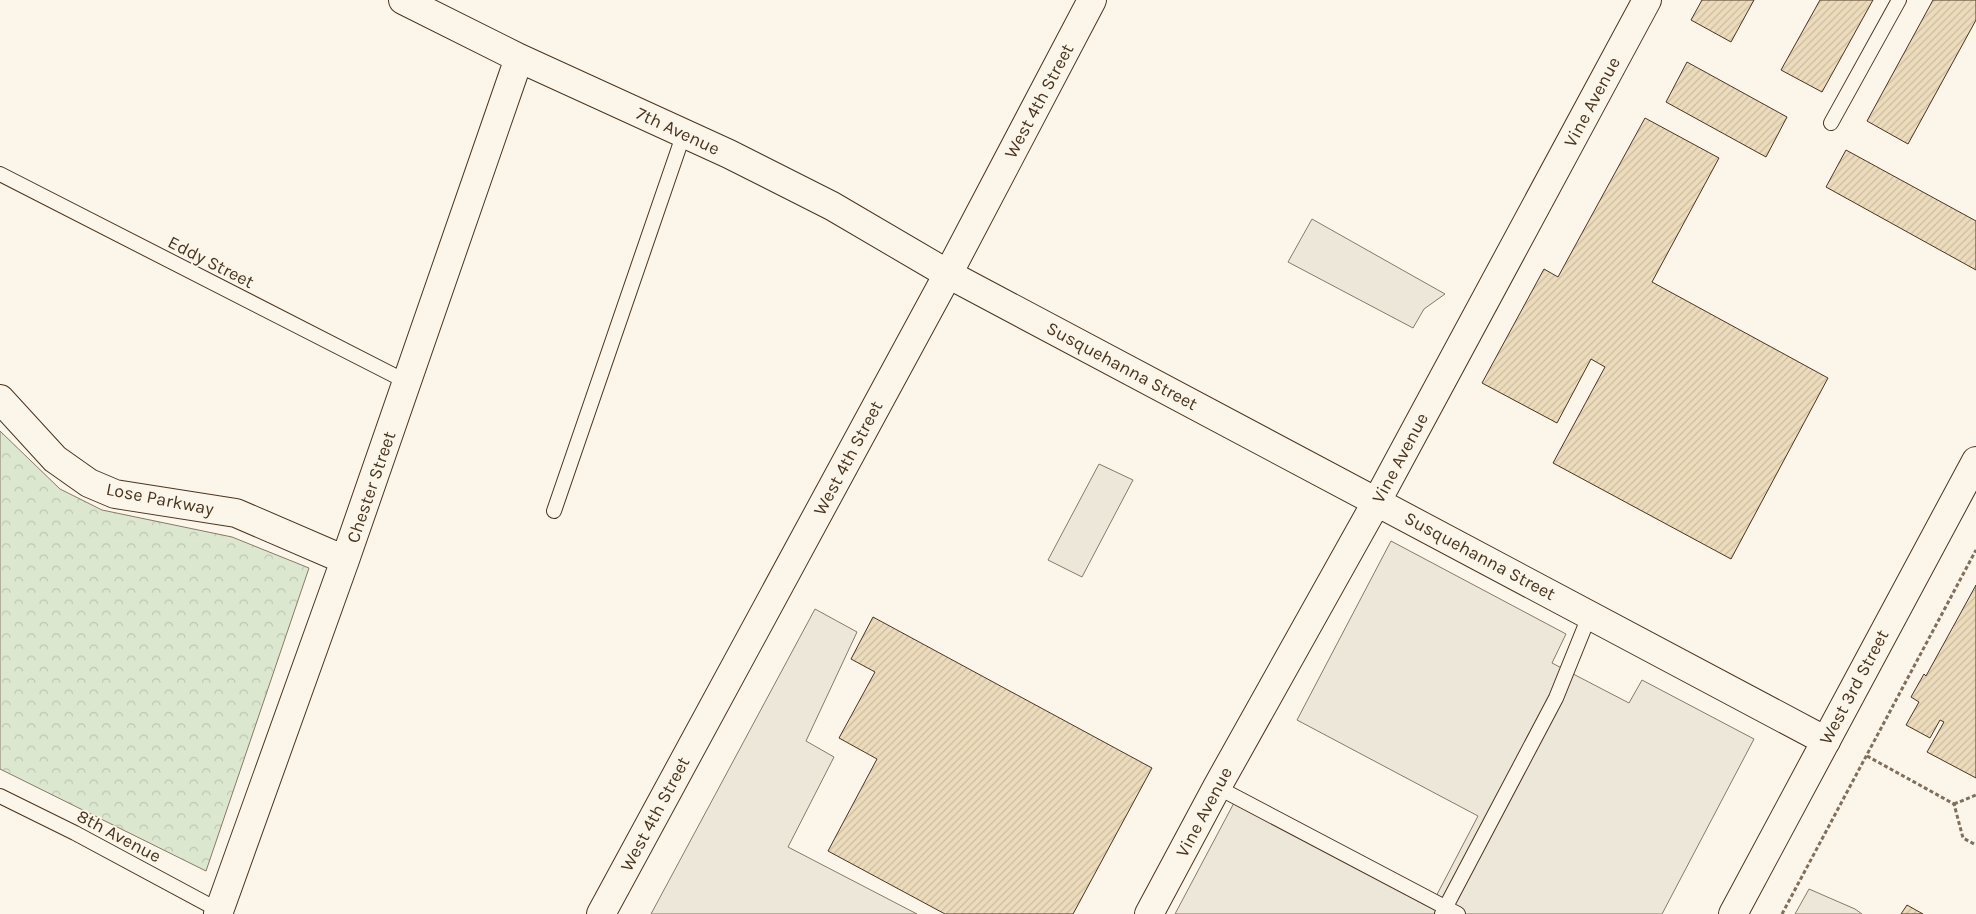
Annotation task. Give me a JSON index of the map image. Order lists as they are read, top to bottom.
{
  "streets": {
    "street": [
      "West 4th Street",
      "Vine Avenue",
      "7th Avenue",
      "Susquehanna Street",
      "Chester Street",
      "Lose Parkway",
      "West 3rd Street"
    ],
    "lane": ["Eddy Street", "8th Avenue"]
  },
  "crossings": [
    ["West 4th Street", "7th Avenue"],
    ["West 4th Street", "Susquehanna Street"],
    ["Vine Avenue", "Susquehanna Street"],
    ["7th Avenue", "Susquehanna Street"],
    ["7th Avenue", "Chester Street"],
    ["Eddy Street", "Chester Street"],
    ["Susquehanna Street", "West 3rd Street"],
    ["Chester Street", "Lose Parkway"],
    ["Chester Street", "8th Avenue"]
  ]
}
